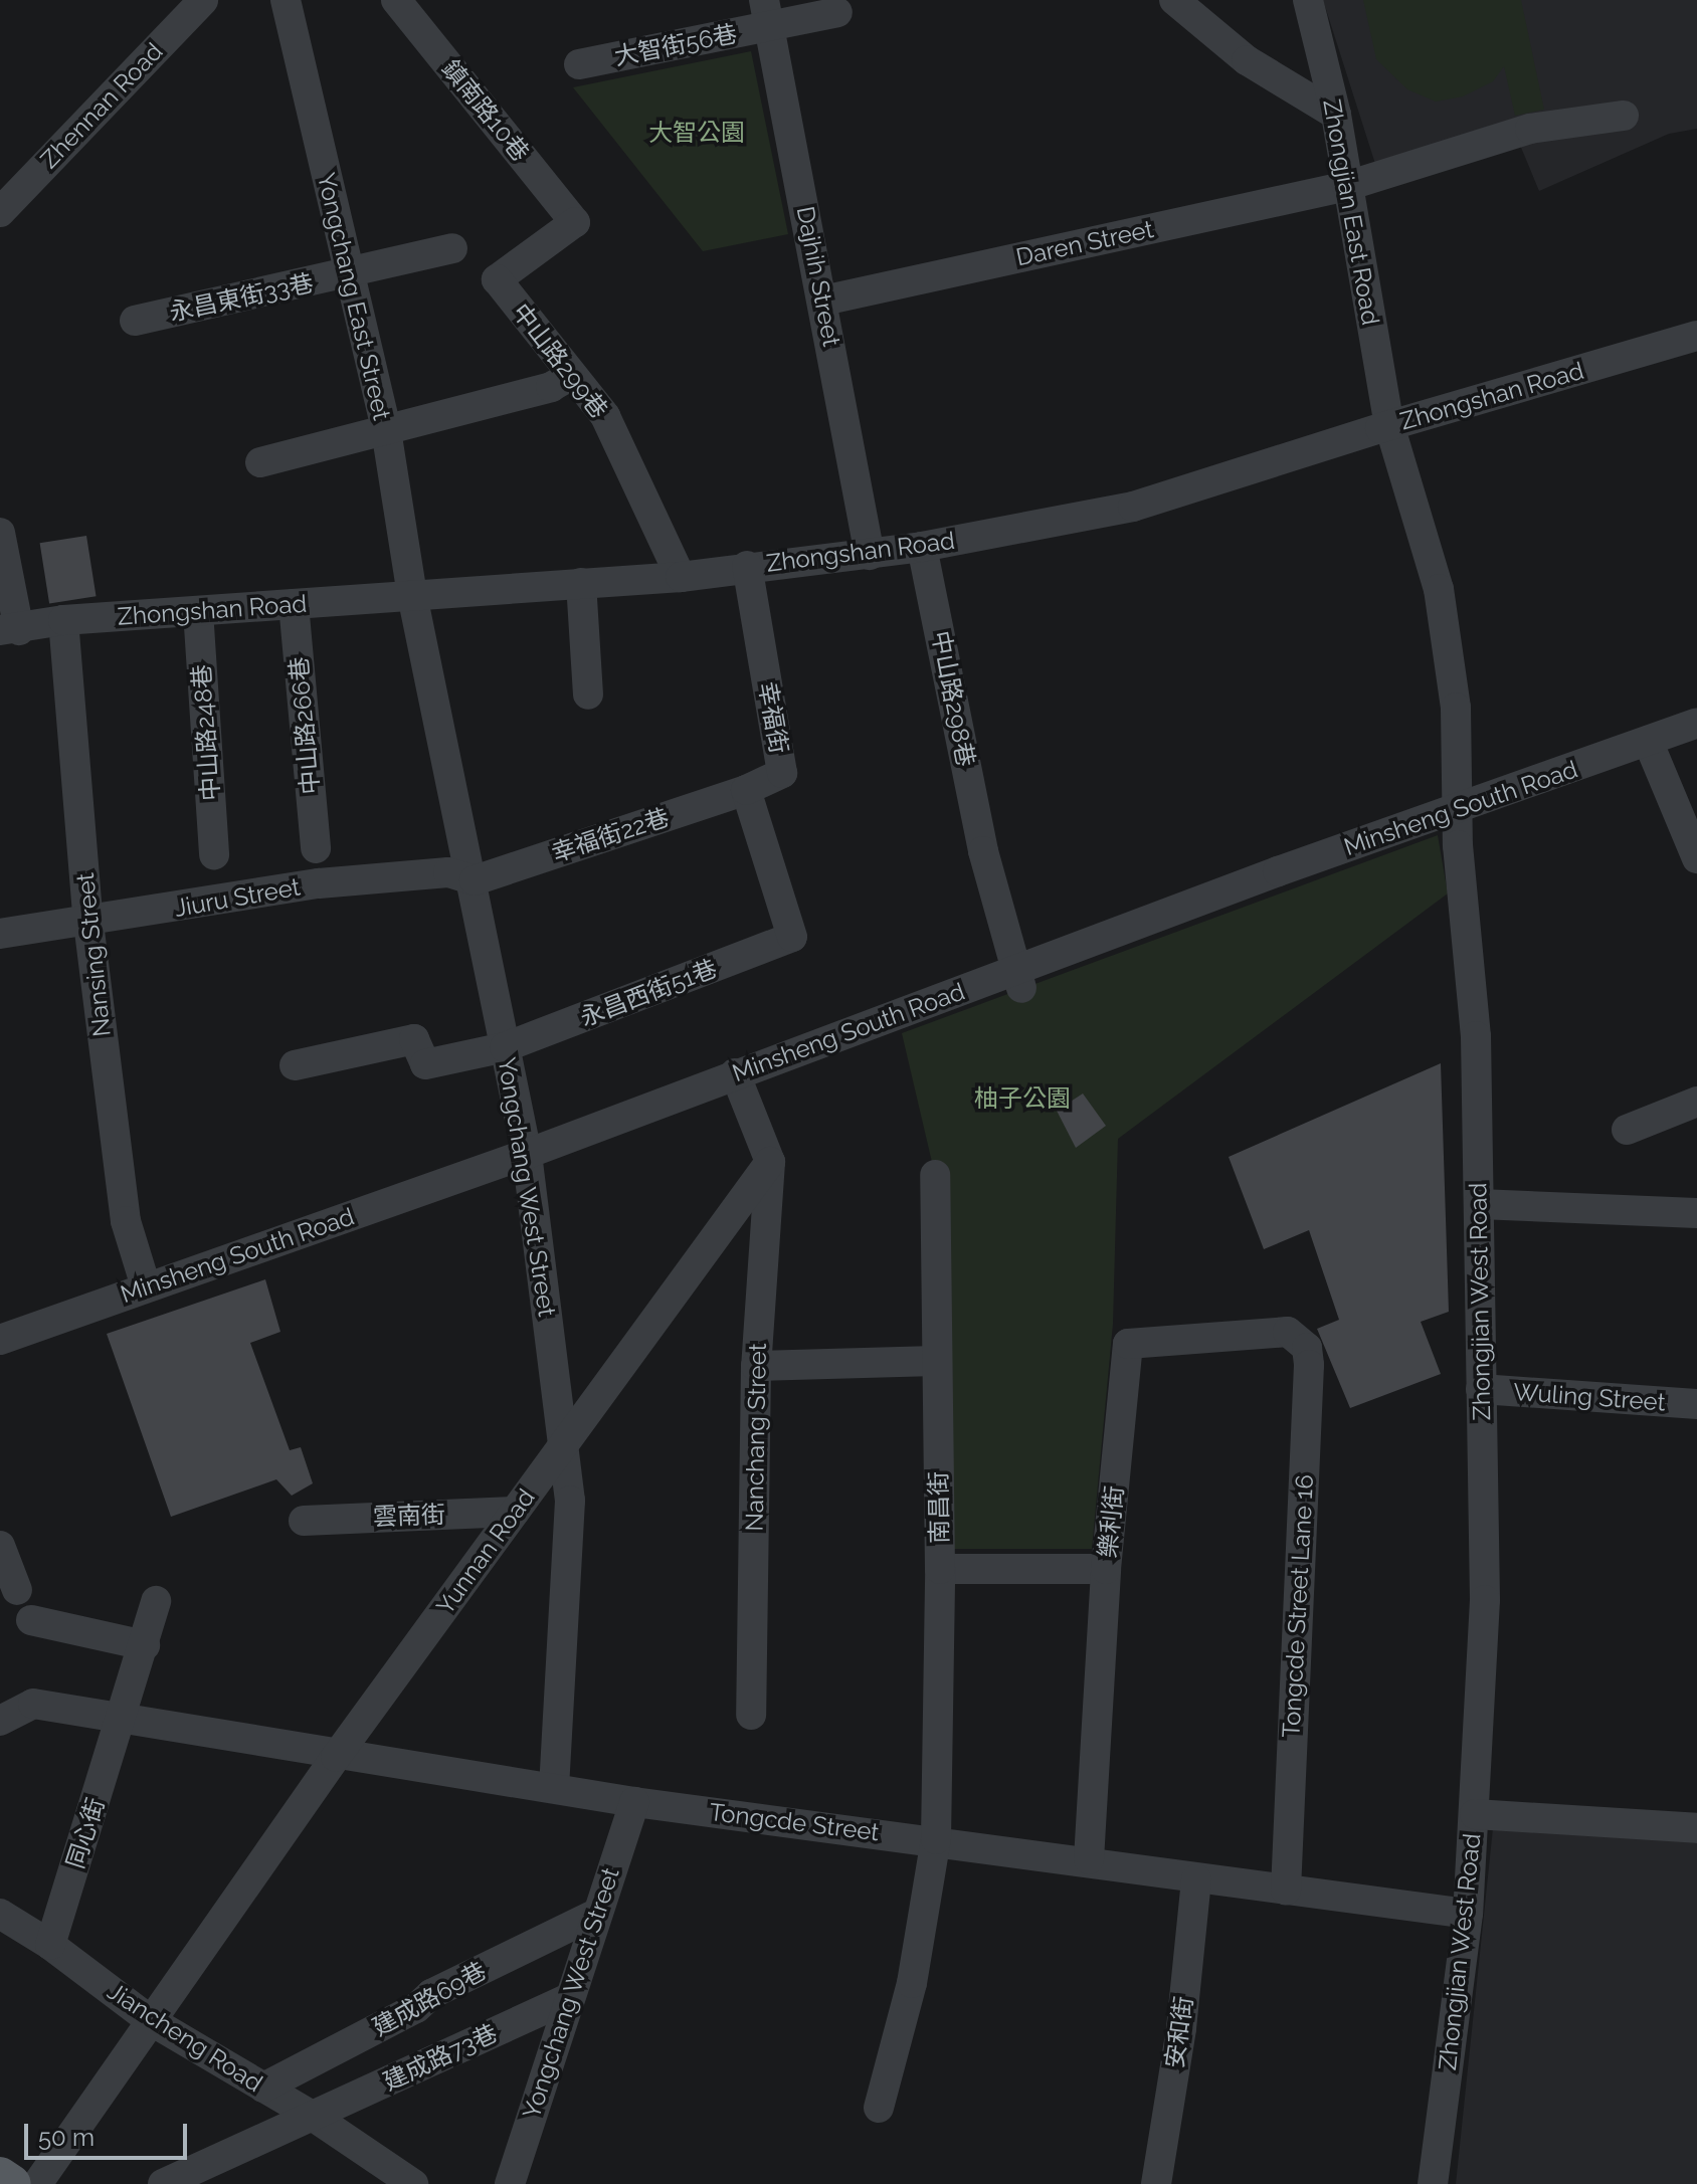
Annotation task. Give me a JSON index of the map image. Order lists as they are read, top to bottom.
{
  "streets": {
    "street": [
      "大智街56巷",
      "Zhennan Road",
      "鎮南路10巷",
      "Zhongjian East Road",
      "Daren Street",
      "Dajhih Street",
      "Yongchang East Street",
      "永昌東街33巷",
      "中山路299巷",
      "Zhongshan Road",
      "中山路298巷",
      "幸福街",
      "中山路266巷",
      "中山路248巷",
      "Minsheng South Road",
      "幸福街22巷",
      "Jiuru Street",
      "Nansing Street",
      "永昌西街51巷",
      "Yongchang West Street",
      "Zhongjian West Road",
      "Wuling Street",
      "Nanchang Street",
      "南昌街",
      "雲南街",
      "樂利街",
      "Yunnan Road",
      "Tongcde Street Lane 16",
      "Tongcde Street",
      "同心街",
      "建成路69巷",
      "安和街",
      "Jiancheng Road",
      "建成路73巷"
    ]
  },
  "crossings": [
    ["大智街56巷", "Dajhih Street"],
    ["鎮南路10巷", "中山路299巷"],
    ["Zhongjian East Road", "Daren Street"],
    ["Zhongjian East Road", "Zhongshan Road"],
    ["Zhongjian East Road", "Zhongjian West Road"],
    ["Daren Street", "Dajhih Street"],
    ["Dajhih Street", "Zhongshan Road"],
    ["Yongchang East Street", "永昌東街33巷"],
    ["Yongchang East Street", "Zhongshan Road"],
    ["Yongchang East Street", "Yongchang West Street"],
    ["中山路299巷", "Zhongshan Road"],
    ["Zhongshan Road", "中山路298巷"],
    ["Zhongshan Road", "幸福街"],
    ["Zhongshan Road", "中山路266巷"],
    ["Zhongshan Road", "中山路248巷"],
    ["Zhongshan Road", "Nansing Street"],
    ["Zhongshan Road", "Yongchang West Street"],
    ["Zhongshan Road", "Zhongjian West Road"],
    ["中山路298巷", "Minsheng South Road"],
    ["幸福街", "幸福街22巷"],
    ["幸福街", "永昌西街51巷"],
    ["Minsheng South Road", "Nansing Street"],
    ["Minsheng South Road", "Yongchang West Street"],
    ["Minsheng South Road", "Zhongjian West Road"],
    ["幸福街22巷", "Jiuru Street"],
    ["幸福街22巷", "永昌西街51巷"],
    ["幸福街22巷", "Yongchang West Street"],
    ["Jiuru Street", "Nansing Street"],
    ["Jiuru Street", "Yongchang West Street"],
    ["永昌西街51巷", "Yongchang West Street"],
    ["Yongchang West Street", "Yunnan Road"],
    ["Yongchang West Street", "Tongcde Street"],
    ["Yongchang West Street", "建成路69巷"],
    ["Yongchang West Street", "建成路73巷"],
    ["Zhongjian West Road", "Wuling Street"],
    ["Zhongjian West Road", "Tongcde Street"],
    ["Nanchang Street", "Yunnan Road"],
    ["南昌街", "Tongcde Street"],
    ["雲南街", "Yunnan Road"],
    ["樂利街", "Tongcde Street Lane 16"],
    ["樂利街", "Tongcde Street"],
    ["Yunnan Road", "Tongcde Street"],
    ["Yunnan Road", "Jiancheng Road"],
    ["Tongcde Street Lane 16", "Tongcde Street"],
    ["Tongcde Street", "同心街"],
    ["Tongcde Street", "安和街"],
    ["同心街", "Jiancheng Road"],
    ["建成路69巷", "Jiancheng Road"],
    ["Jiancheng Road", "建成路73巷"]
  ],
  "parks": ["大智公園", "柚子公園"],
  "scale_bar": "50 m"
}
